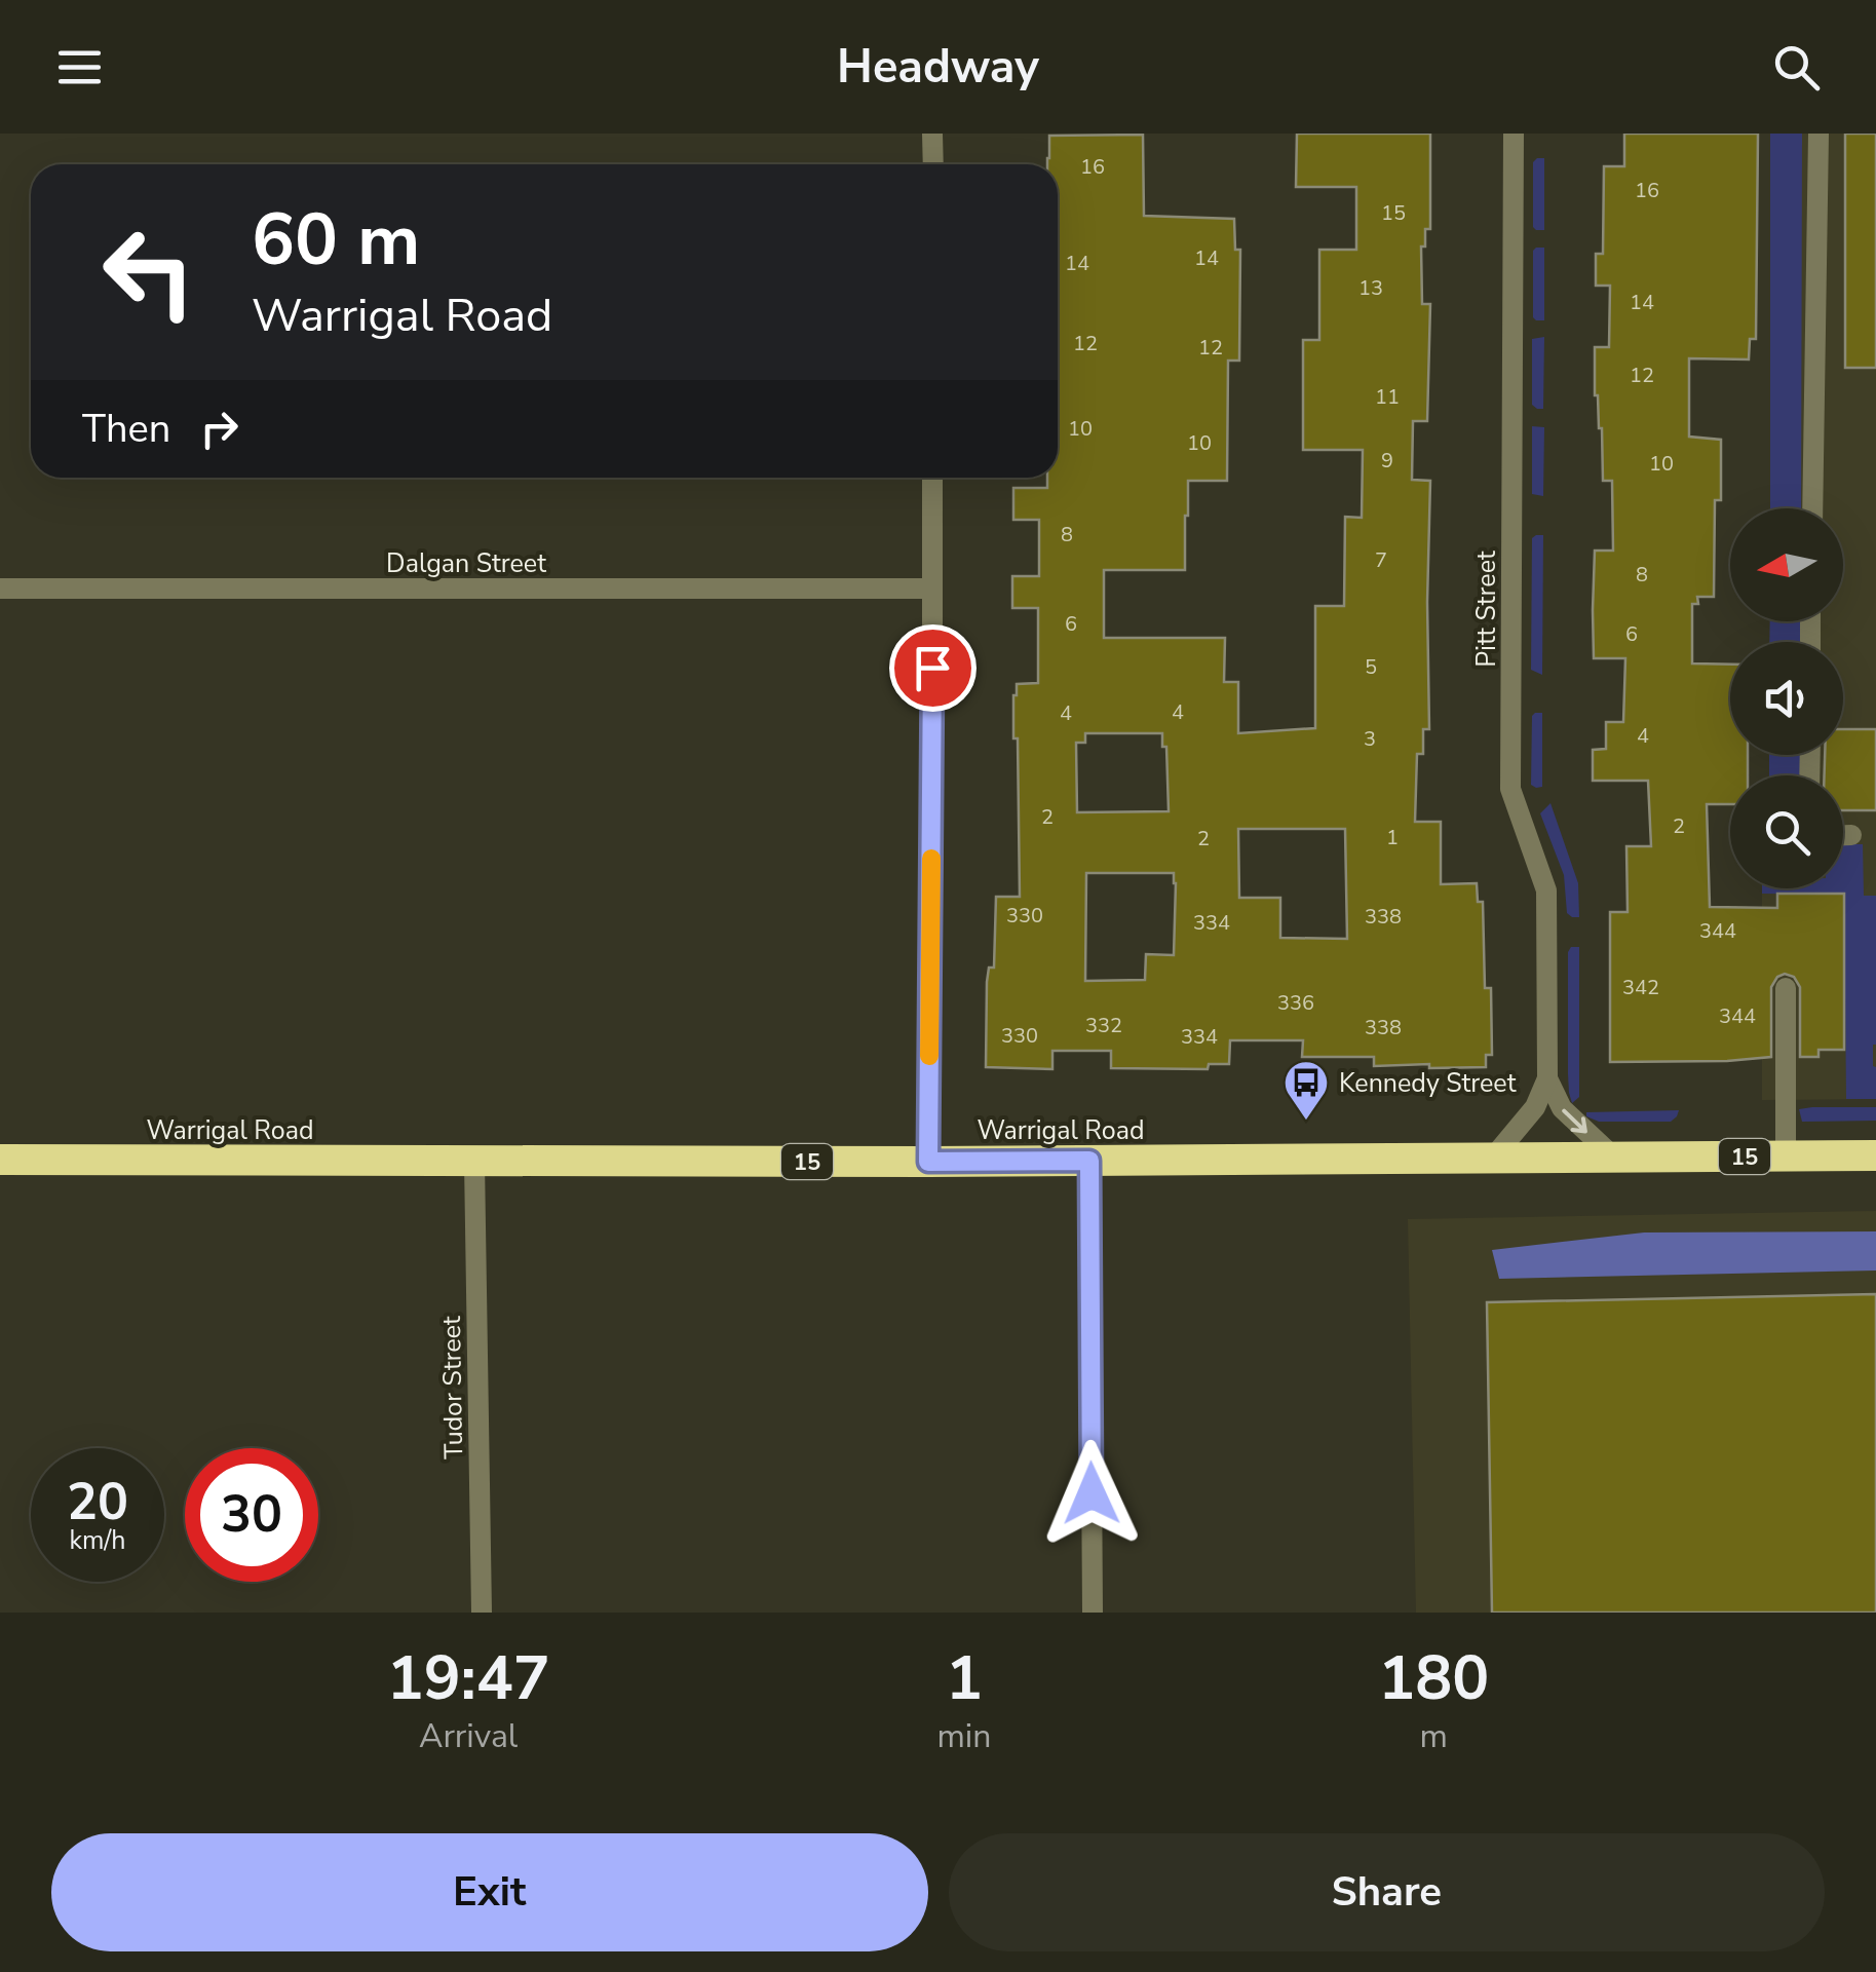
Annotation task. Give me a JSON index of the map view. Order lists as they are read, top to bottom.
{
  "streets": {
    "highway": ["Warrigal Road", "15"],
    "street": ["Dalgan Street", "Pitt Street", "Tudor Street"]
  },
  "crossings": [
    ["Warrigal Road", "Tudor Street"]
  ],
  "places": {
    "bus stop": ["Kennedy Street"]
  },
  "house_numbers": [
    "16",
    "16",
    "15",
    "14",
    "14",
    "13",
    "14",
    "12",
    "12",
    "12",
    "11",
    "10",
    "10",
    "9",
    "10",
    "8",
    "7",
    "8",
    "6",
    "6",
    "5",
    "4",
    "4",
    "4",
    "3",
    "2",
    "2",
    "1",
    "2",
    "330",
    "338",
    "334",
    "344",
    "342",
    "336",
    "344",
    "332",
    "338",
    "330",
    "334"
  ],
  "north": "left",
  "page": {
    "header": "Headway",
    "turn": ["60 m", "Warrigal Road"],
    "then": "Then",
    "speed": "20 km/h",
    "limit": "30",
    "eta": [
      "19:47",
      "Arrival",
      "1",
      "min",
      "180",
      "m"
    ],
    "buttons": ["Exit", "Share"]
  }
}
